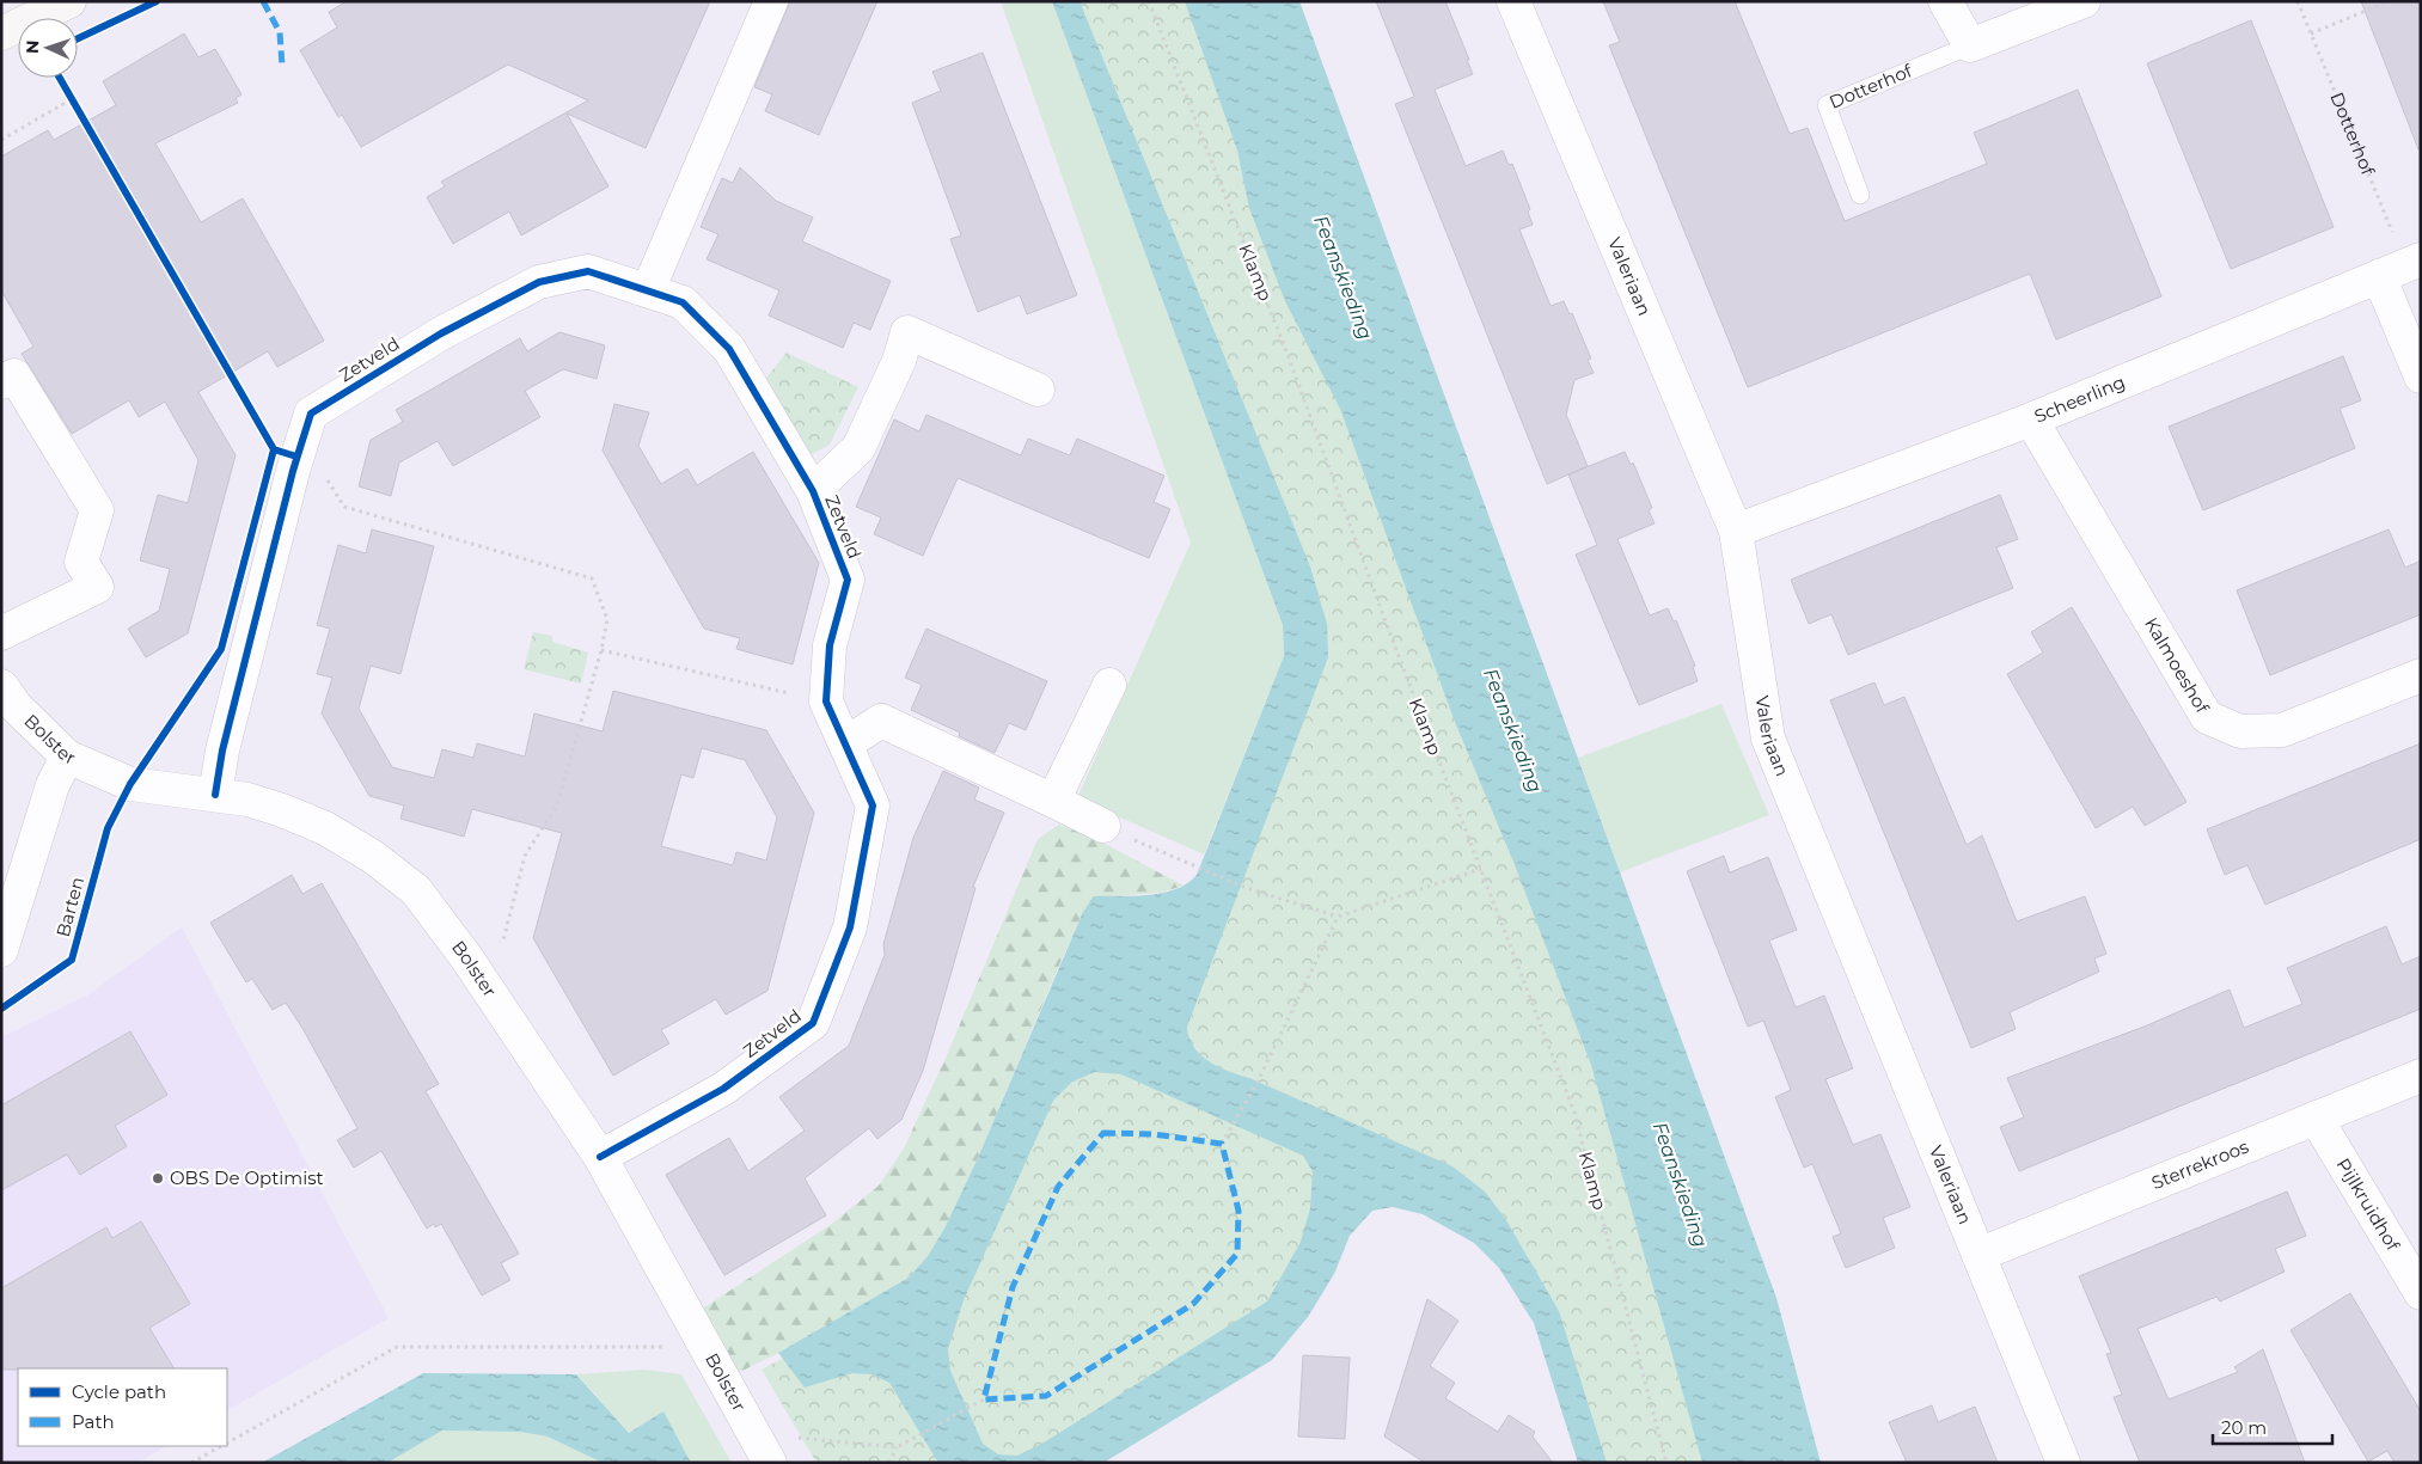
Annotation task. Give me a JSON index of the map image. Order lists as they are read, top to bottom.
{
  "streets": {
    "street": [
      "Dotterhof",
      "Valeriaan",
      "Zetveld",
      "Scheerling",
      "Kalmoeshof",
      "Bolster",
      "Sterrekroos",
      "Pijlkruidhof"
    ],
    "path": ["Klamp"],
    "cycle path": ["Barten"]
  },
  "crossings": [
    ["Dotterhof", "Scheerling"],
    ["Valeriaan", "Scheerling"],
    ["Valeriaan", "Sterrekroos"],
    ["Zetveld", "Bolster"],
    ["Scheerling", "Kalmoeshof"],
    ["Sterrekroos", "Pijlkruidhof"]
  ],
  "water": ["Feanskieding"],
  "places": ["OBS De Optimist"],
  "legend": ["Cycle path", "Path"],
  "scale_bar": "20 m",
  "north": "left"
}
